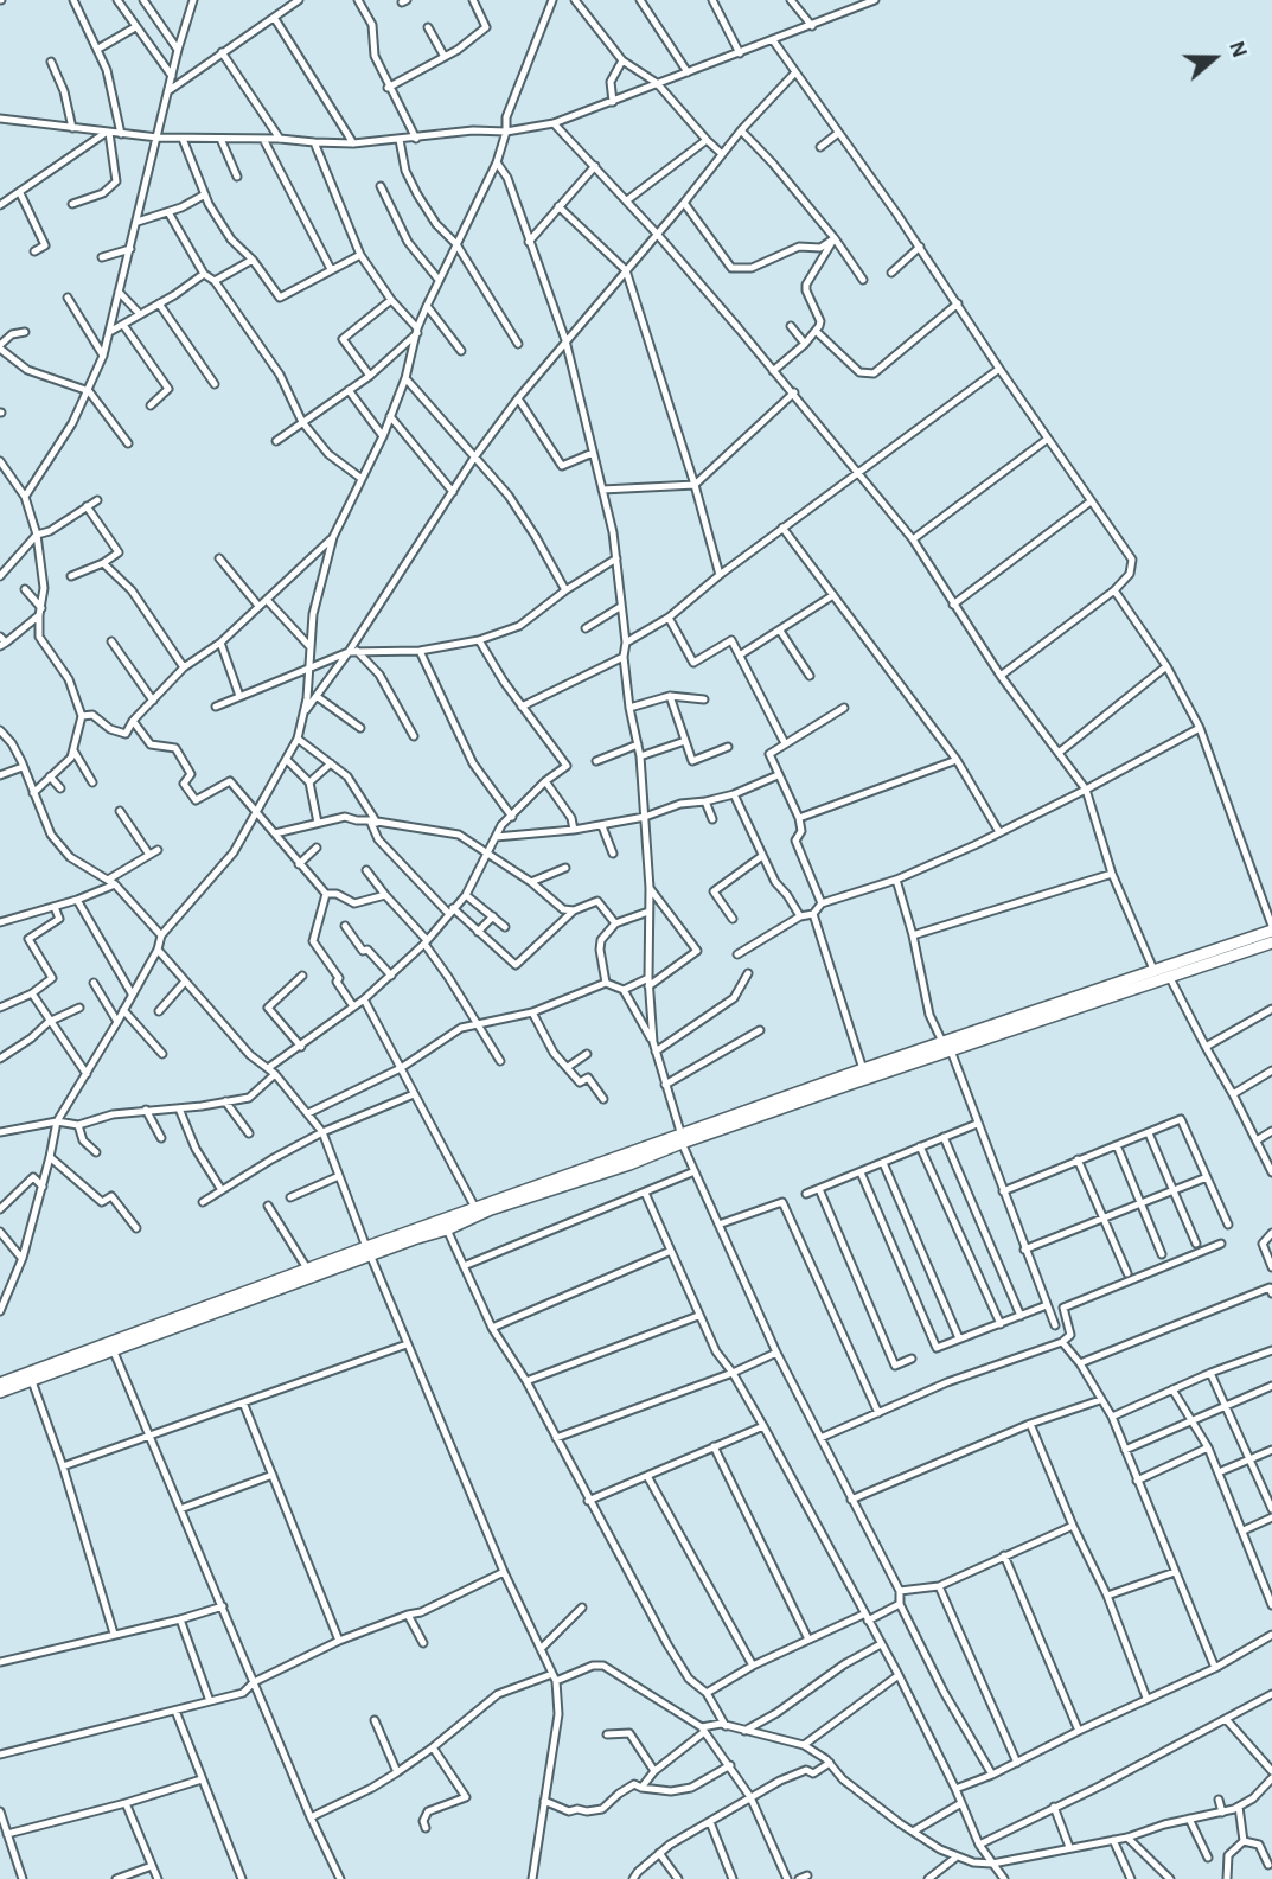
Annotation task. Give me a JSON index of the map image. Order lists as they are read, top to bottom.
{
  "north": "right"
}
